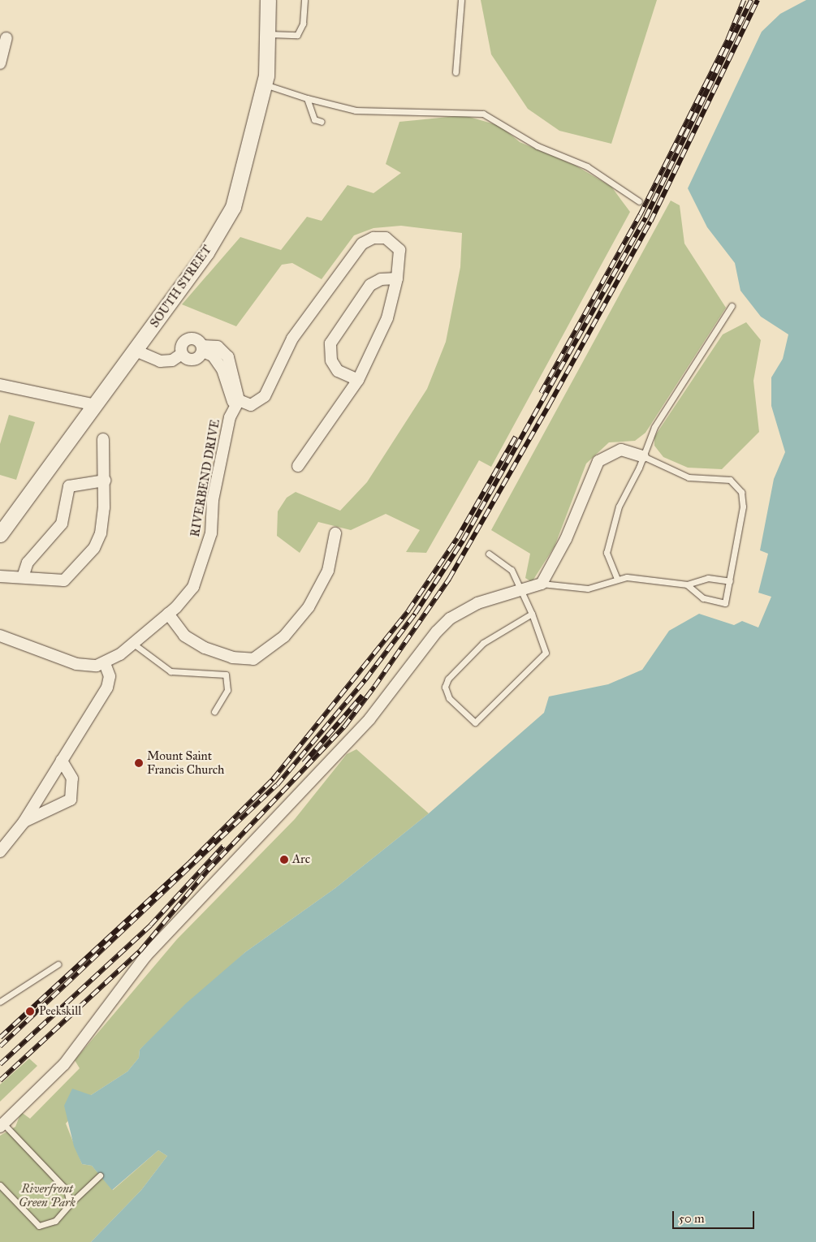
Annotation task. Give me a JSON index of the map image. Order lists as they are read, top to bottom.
{
  "streets": {
    "street": ["SOUTH STREET", "RIVERBEND DRIVE"]
  },
  "parks": ["Riverfront Green Park"],
  "places": ["Mount Saint Francis Church", "Arc", "Peekskill"],
  "scale_bar": "50 m"
}
